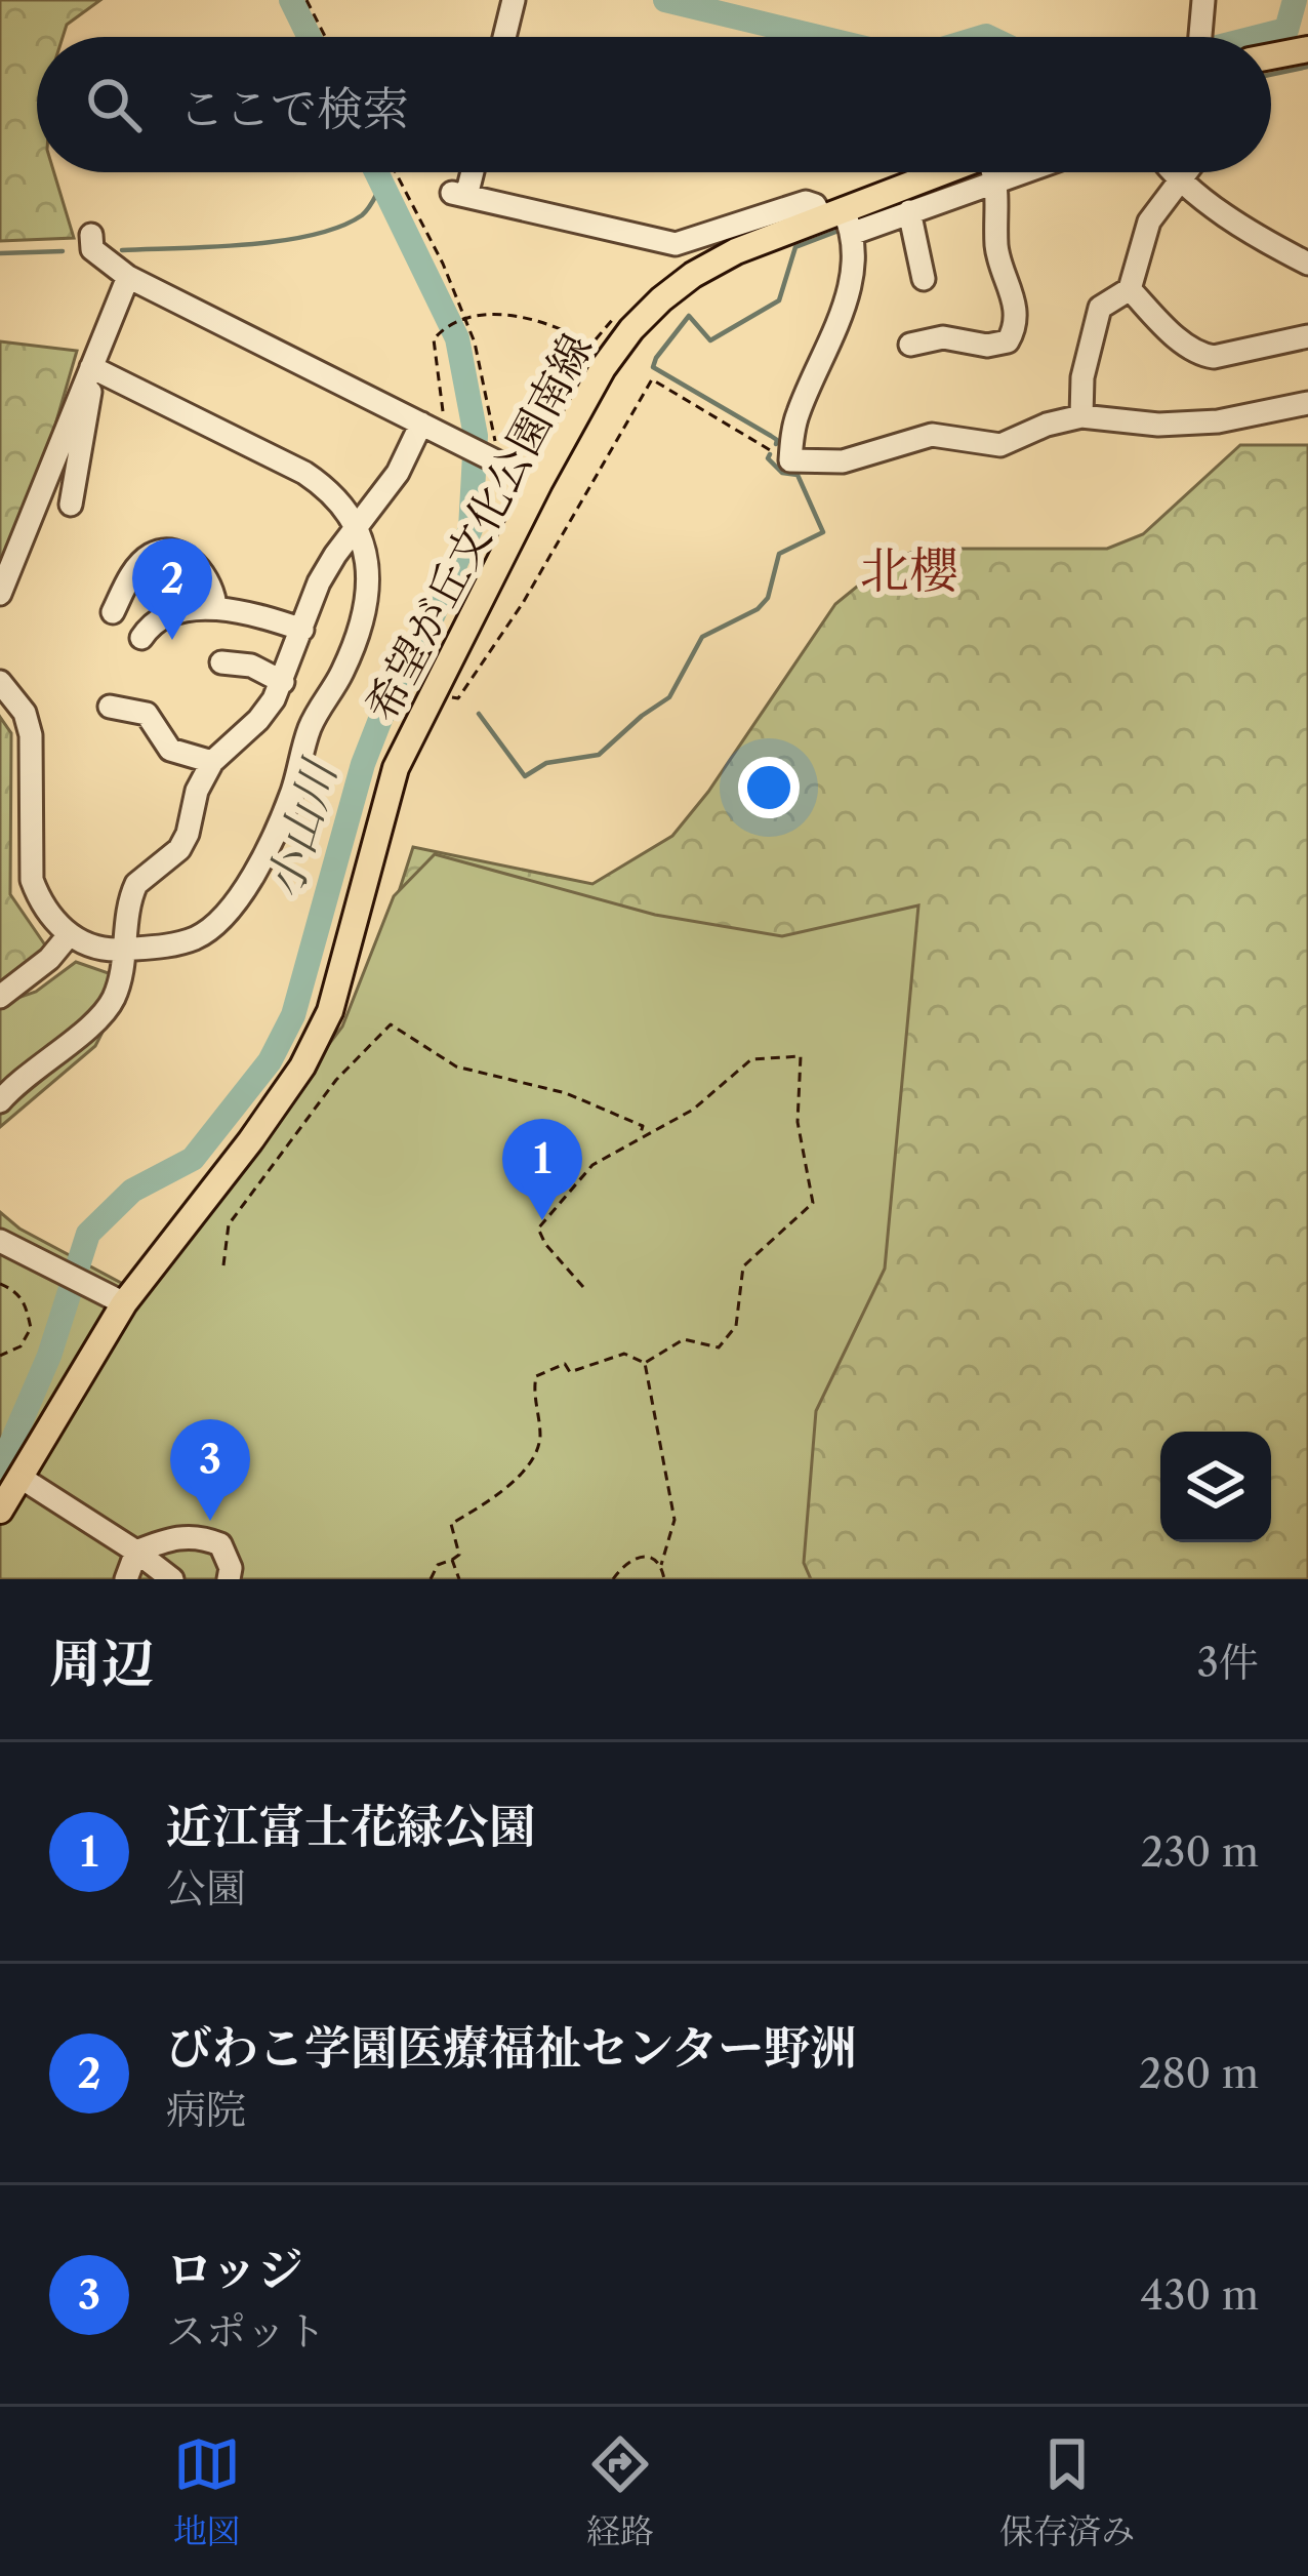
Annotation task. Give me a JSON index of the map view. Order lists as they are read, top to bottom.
{
  "streets": {
    "main road": ["希望が丘文化公園南線"]
  },
  "districts": ["北櫻"],
  "water": ["小山川"],
  "page": {
    "search": "ここで検索",
    "pins": ["2", "1", "3"],
    "heading": ["周辺", "3件"],
    "list": [
      {
        "mark": "1",
        "name": "近江富士花緑公園",
        "note": "公園",
        "value": "230 m"
      },
      {
        "mark": "2",
        "name": "びわこ学園医療福祉センター野洲",
        "note": "病院",
        "value": "280 m"
      },
      {
        "mark": "3",
        "name": "ロッジ",
        "note": "スポット",
        "value": "430 m"
      }
    ],
    "nav": ["地図", "経路", "保存済み"]
  }
}
